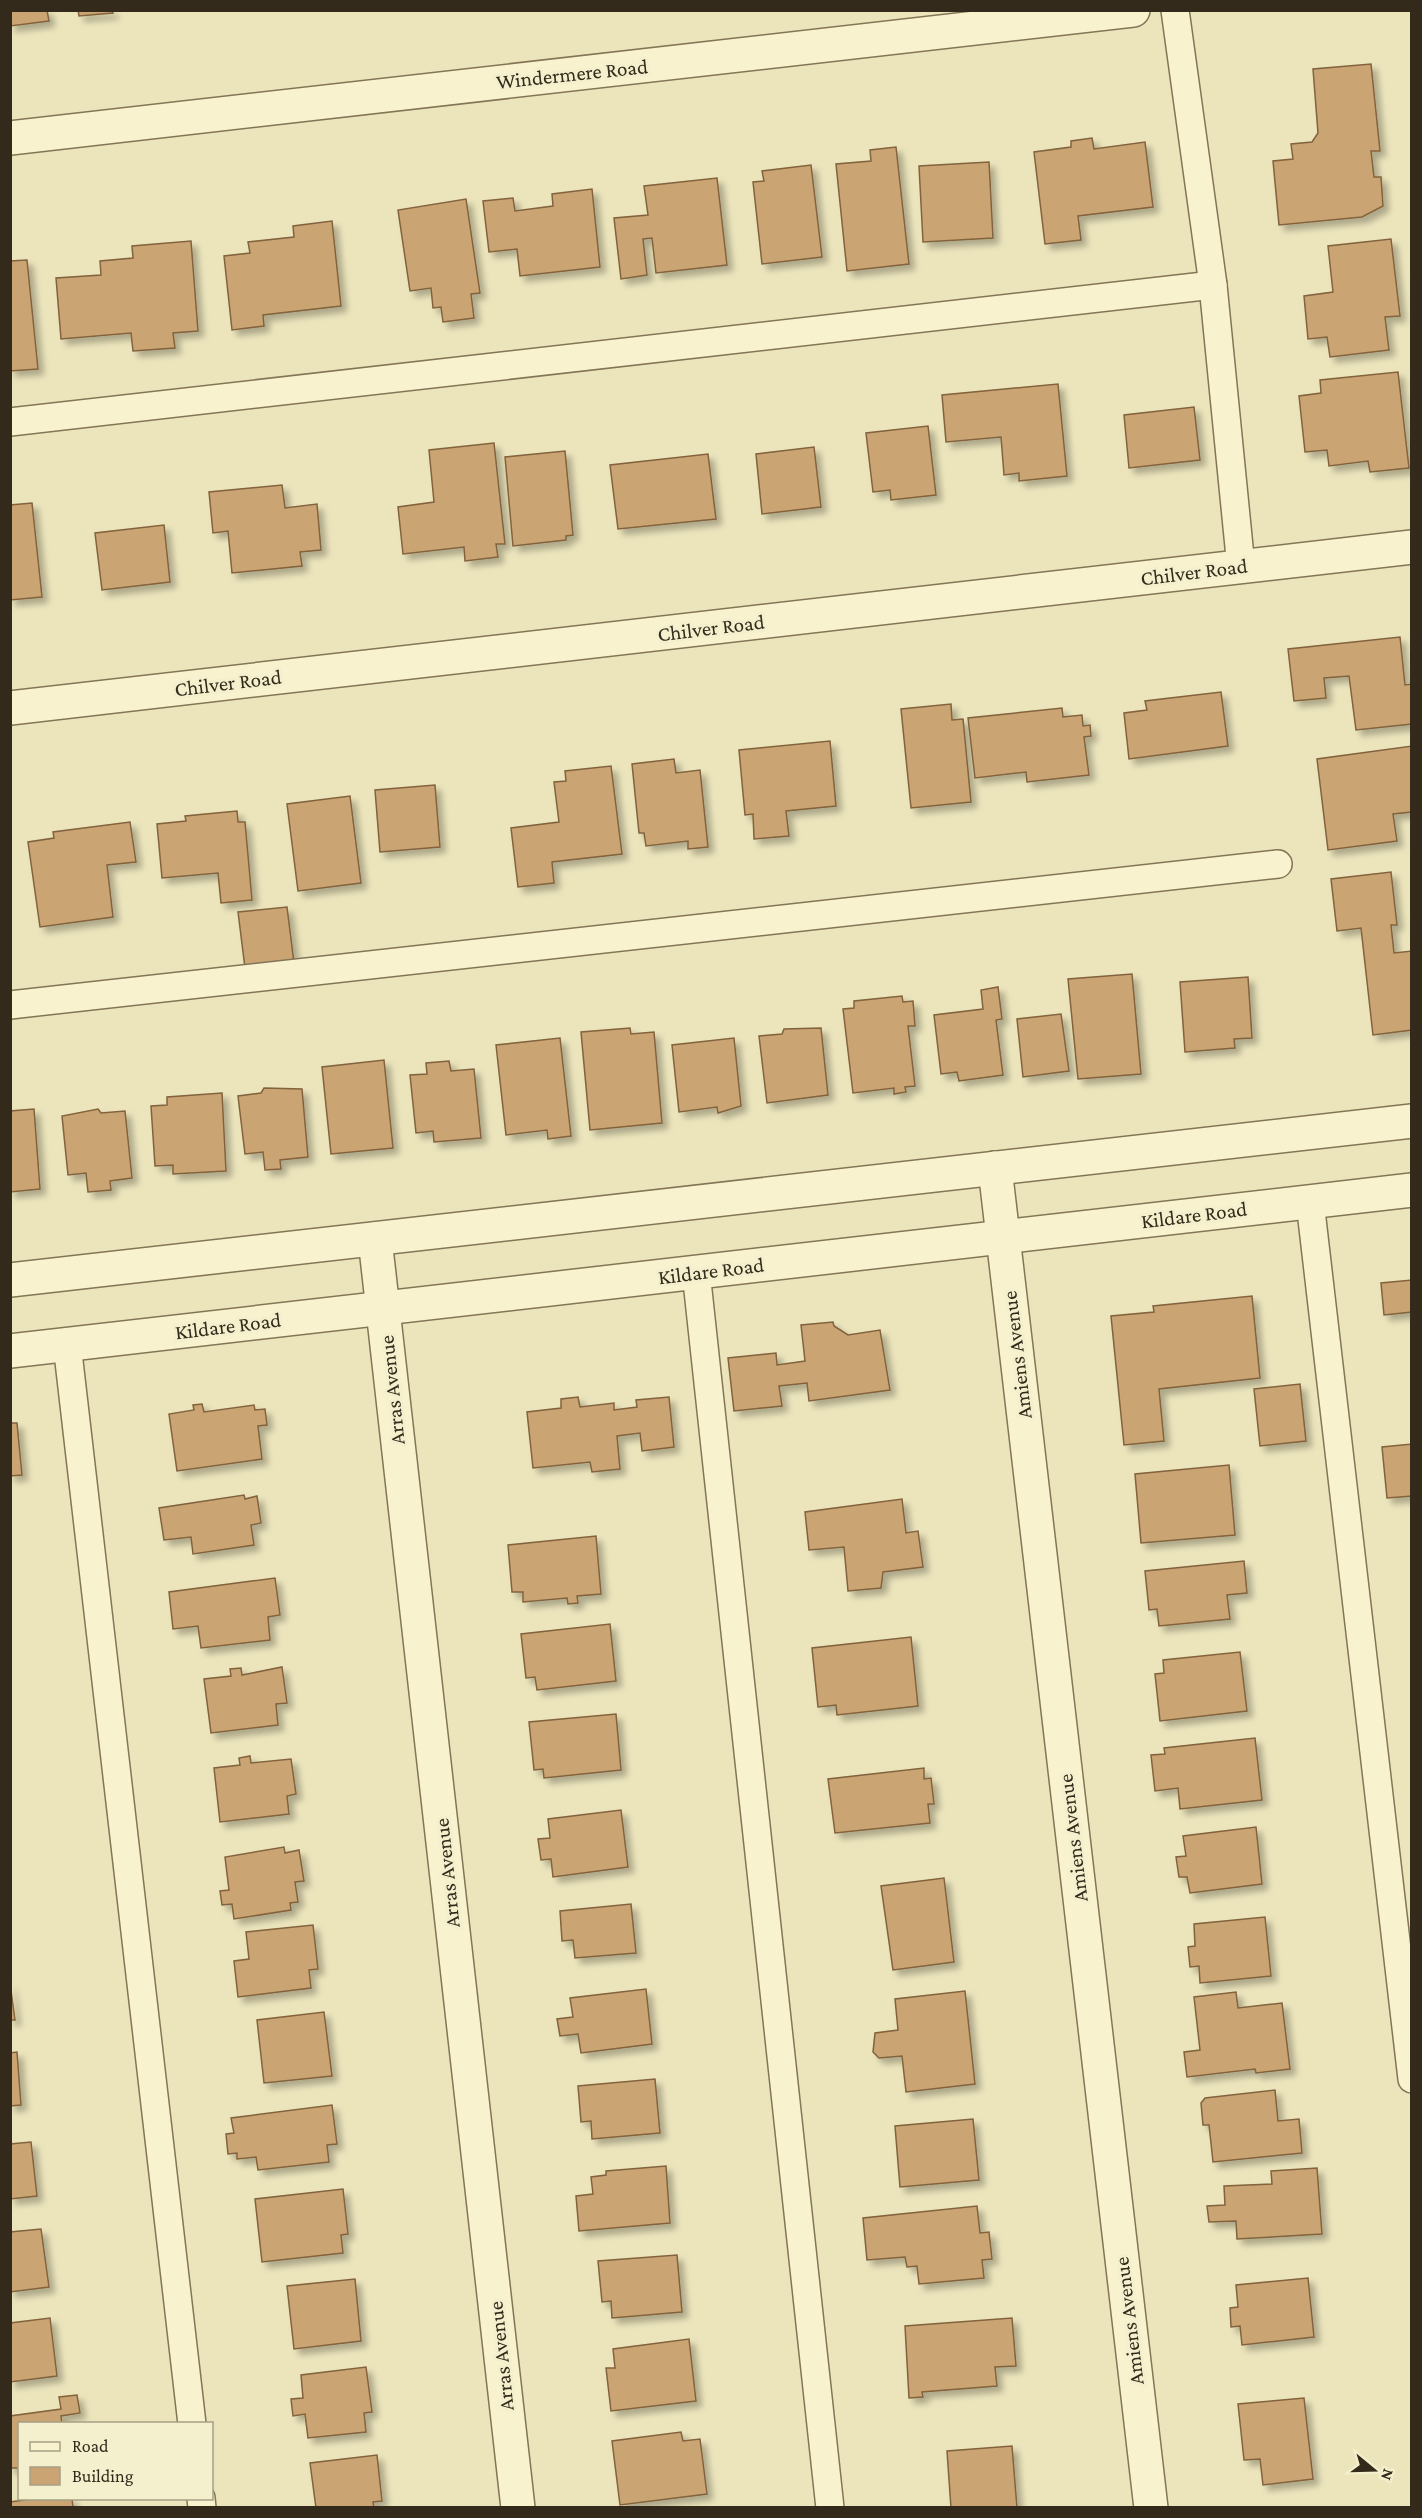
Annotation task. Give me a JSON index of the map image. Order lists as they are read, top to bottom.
{
  "streets": {
    "street": [
      "Windermere Road",
      "Chilver Road",
      "Kildare Road",
      "Amiens Avenue",
      "Arras Avenue"
    ]
  },
  "crossings": [
    ["Kildare Road", "Amiens Avenue"],
    ["Kildare Road", "Arras Avenue"]
  ],
  "legend": ["Road", "Building"],
  "north": "right"
}
